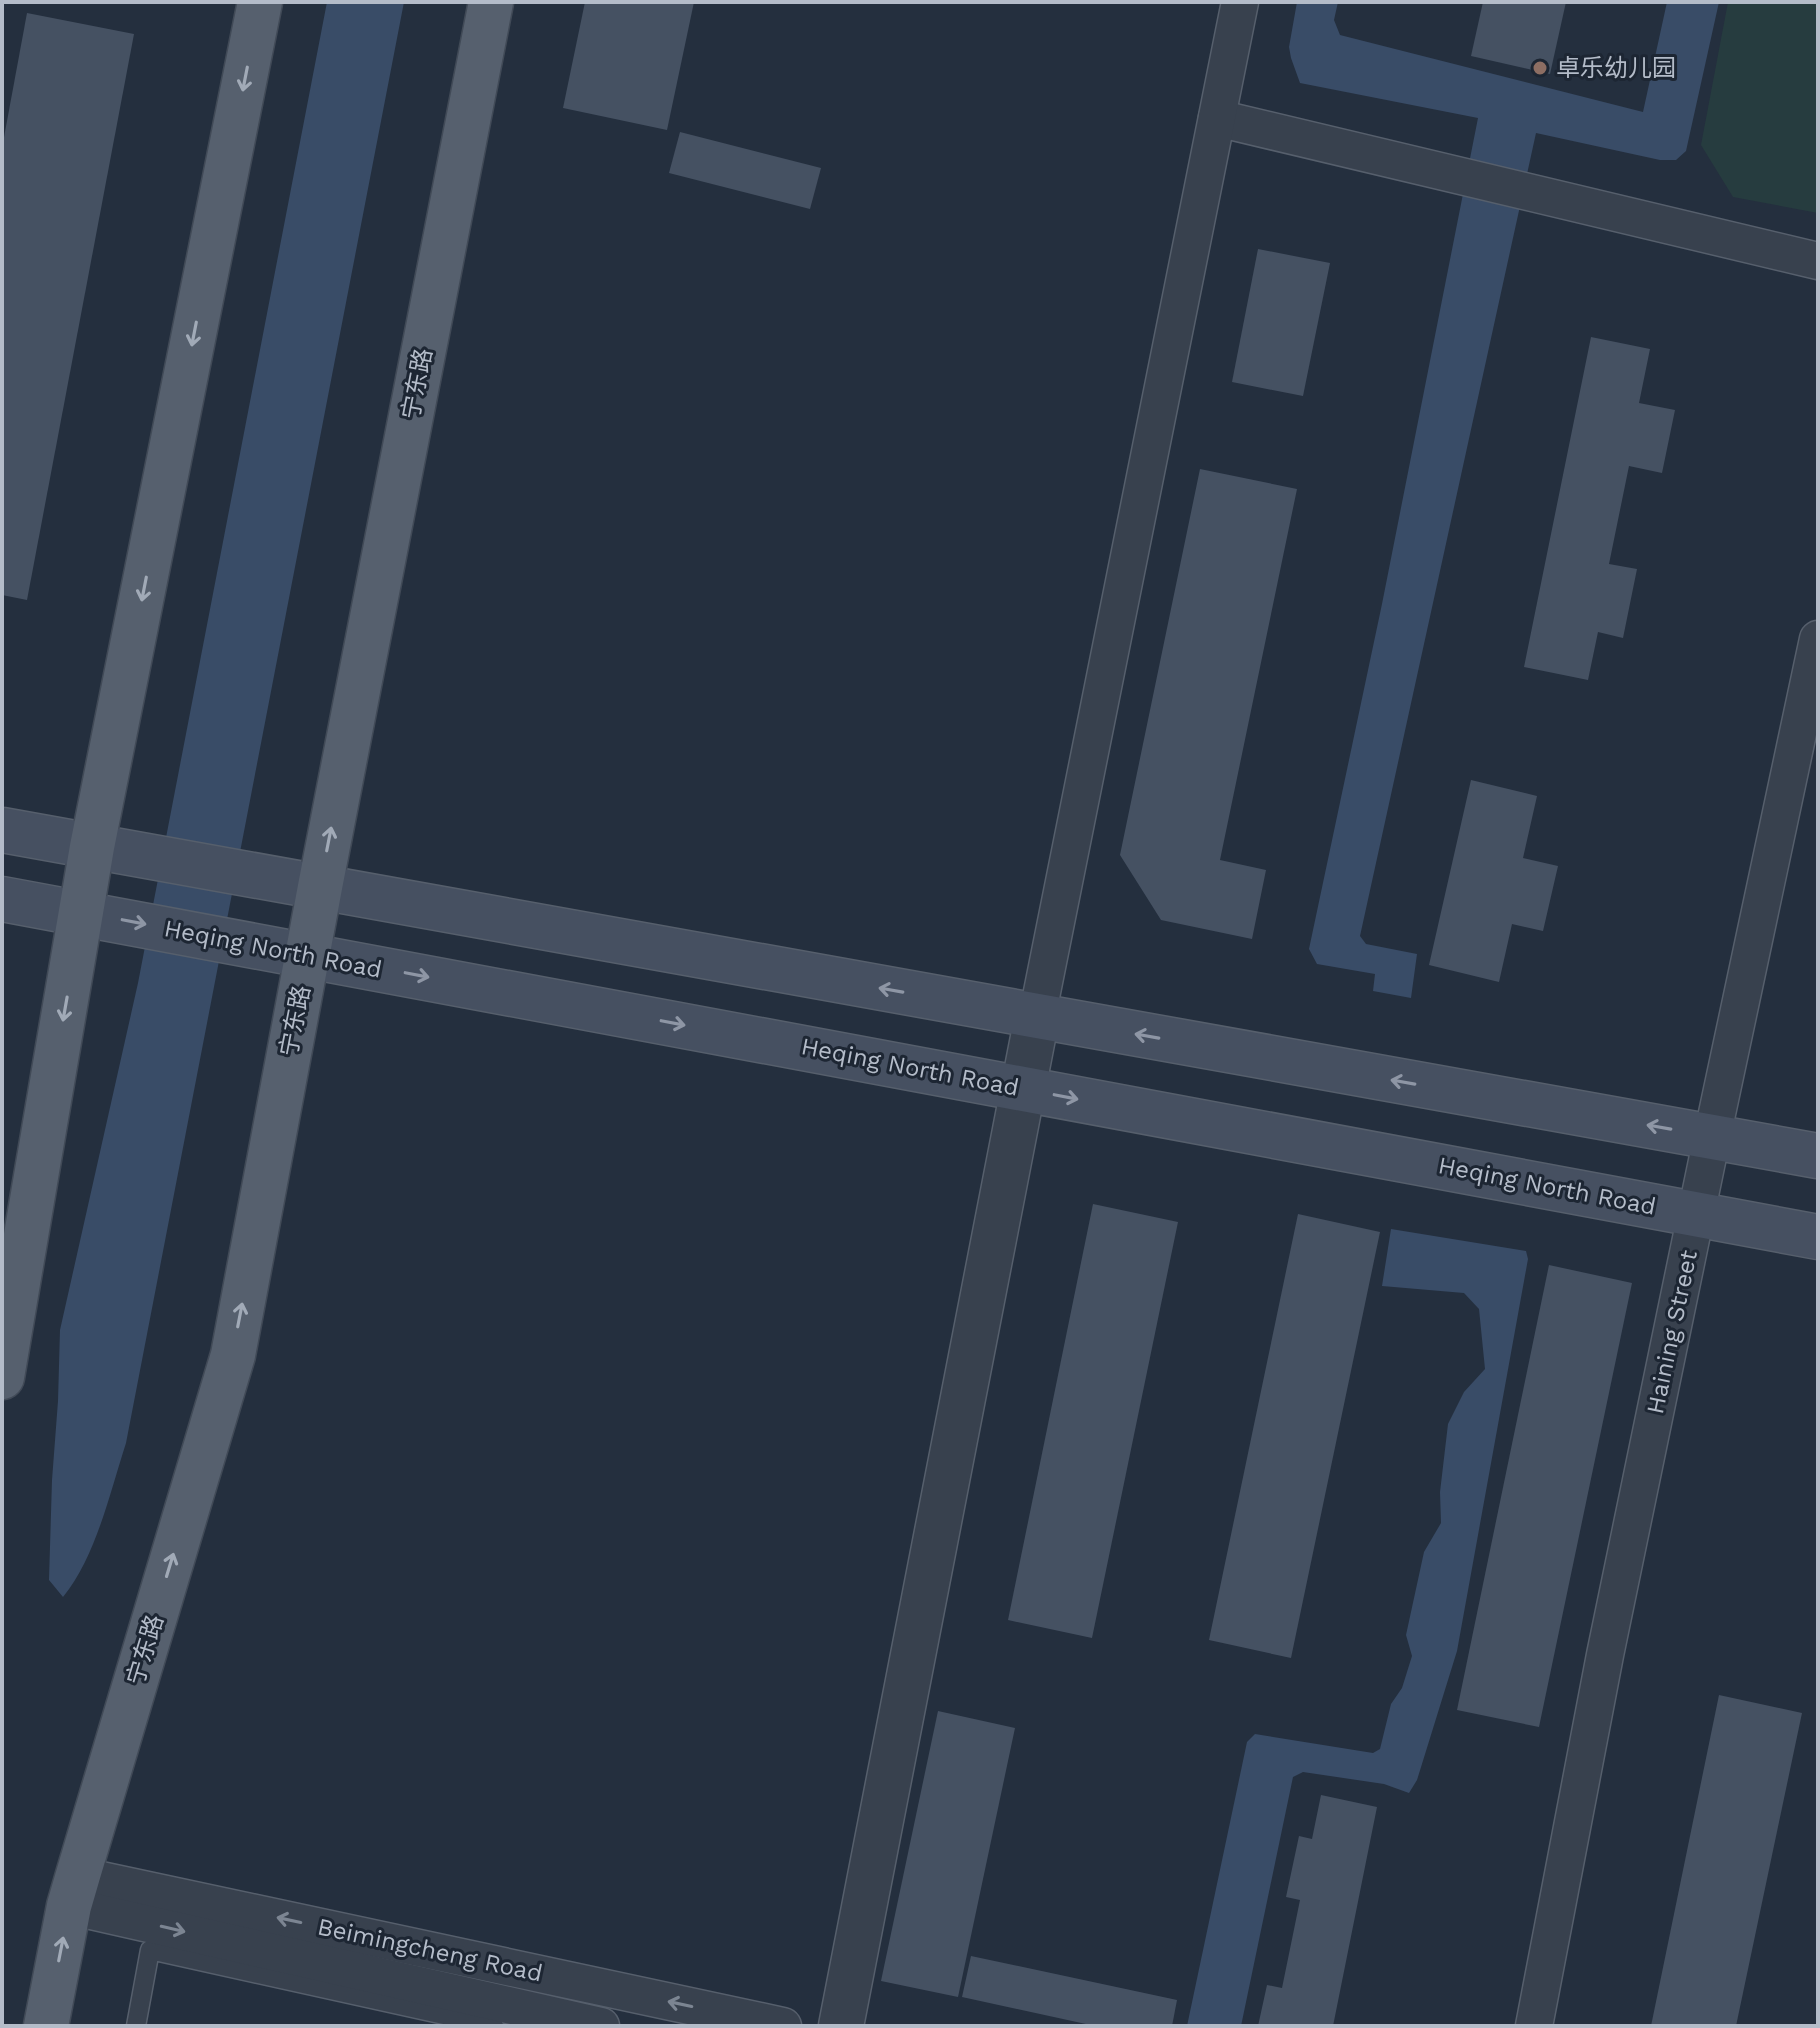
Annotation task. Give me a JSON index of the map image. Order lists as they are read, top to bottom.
{
  "streets": {
    "main road": ["宁东路", "Heqing North Road"],
    "street": ["Haining Street", "Beimingcheng Road"]
  },
  "crossings": [
    ["宁东路", "Heqing North Road"],
    ["宁东路", "Beimingcheng Road"],
    ["Heqing North Road", "Haining Street"]
  ],
  "places": ["卓乐幼儿园"]
}
